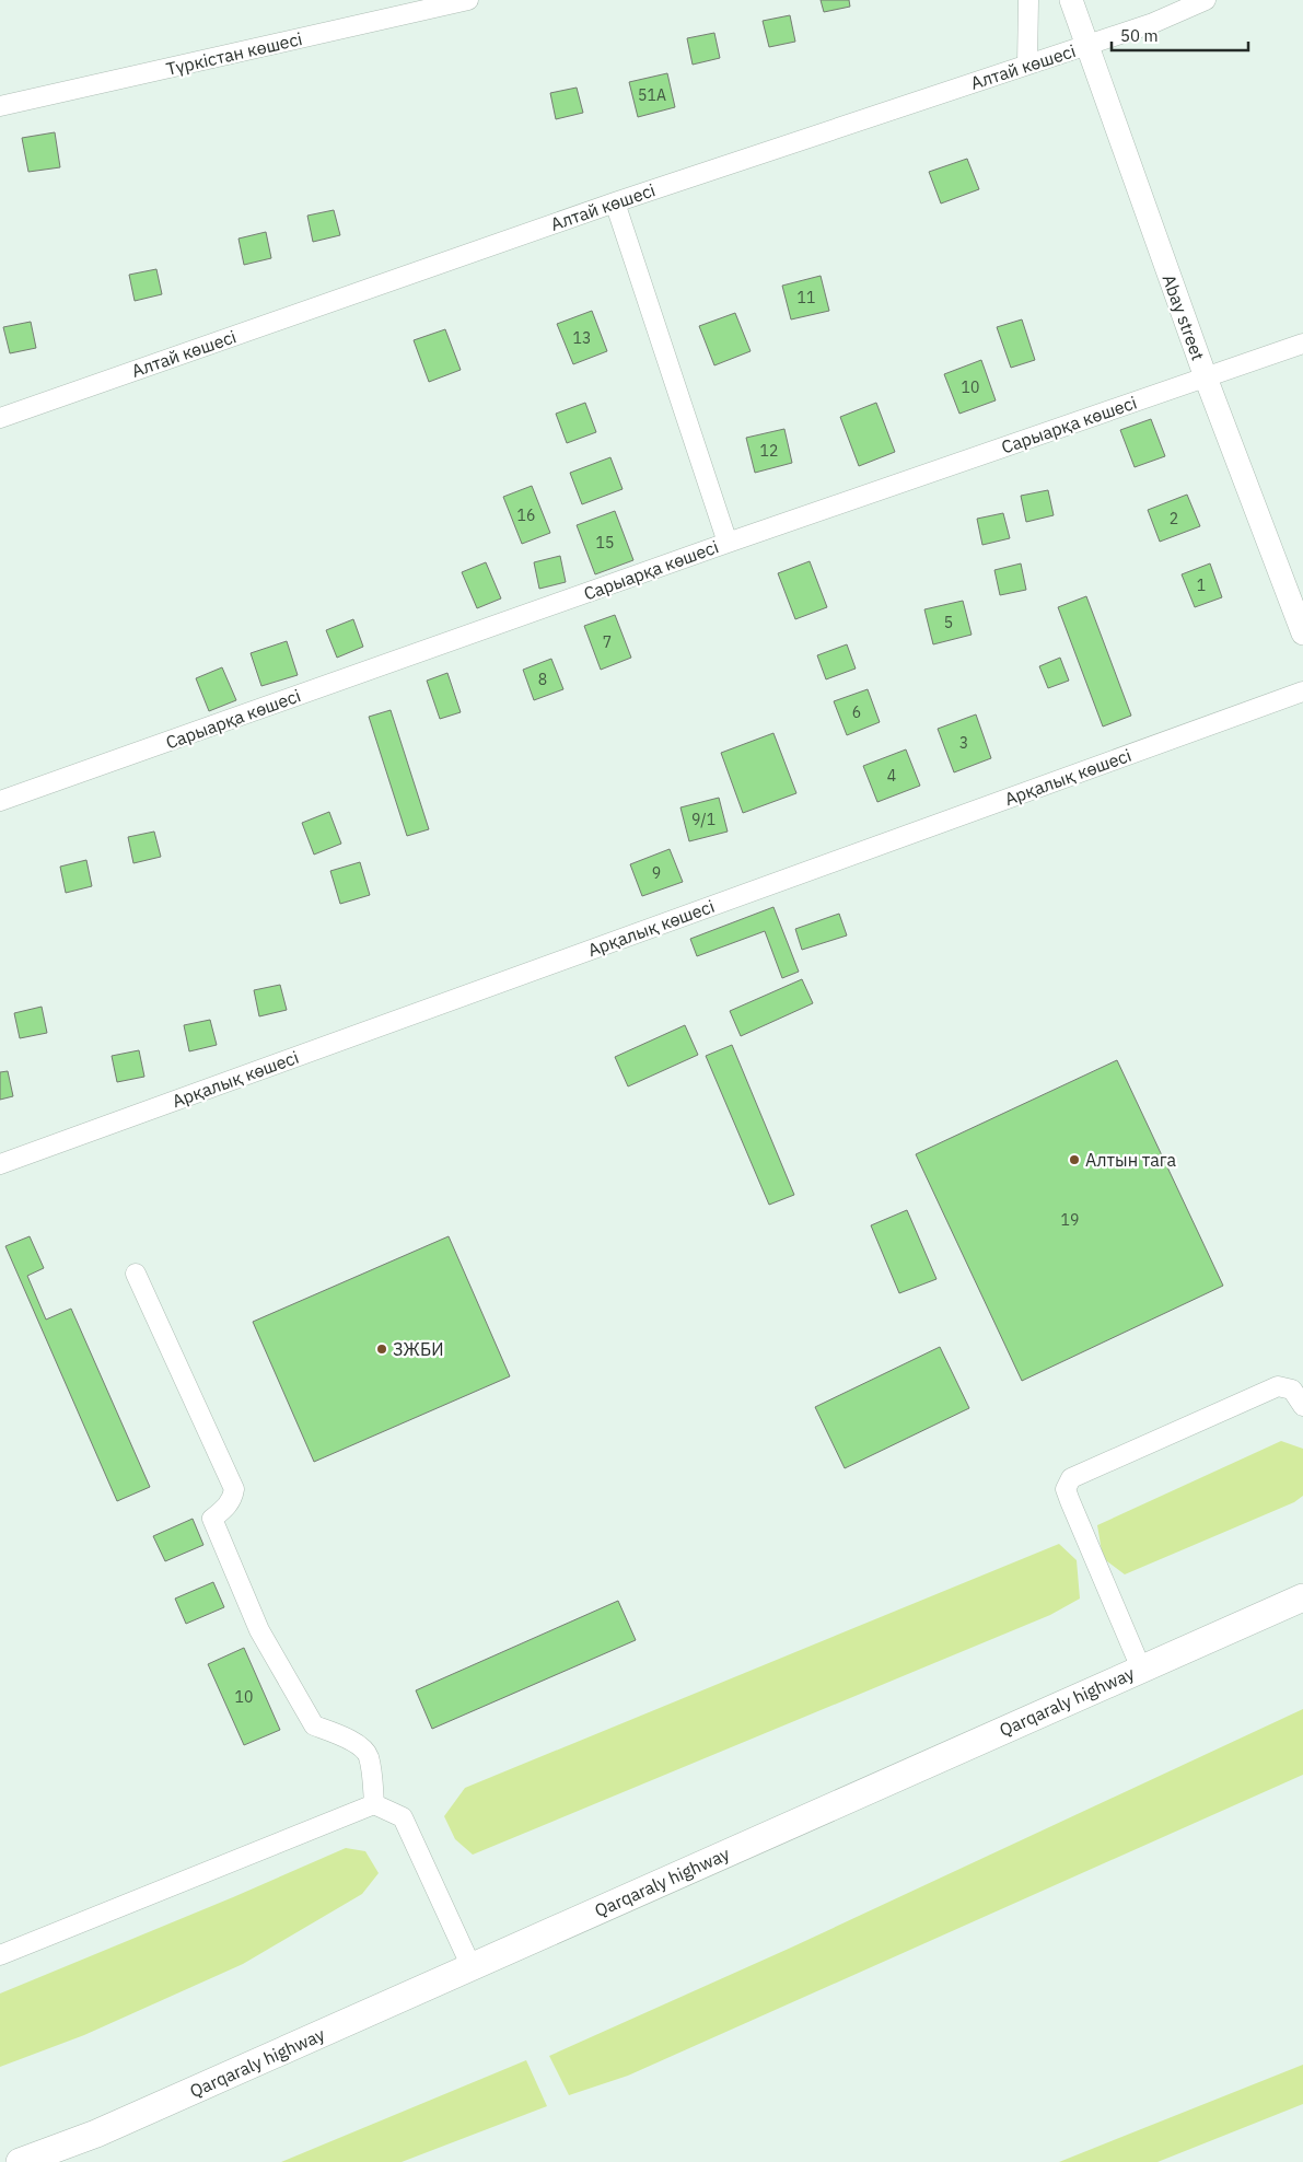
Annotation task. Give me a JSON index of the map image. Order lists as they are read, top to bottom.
{
  "streets": {
    "highway": ["Qarqaraly highway"],
    "main road": ["Abay street"],
    "street": [
      "Түркістан көшесі",
      "Алтай көшесі",
      "Сарыарқа көшесі",
      "Арқалық көшесі"
    ]
  },
  "crossings": [
    ["Алтай көшесі", "Abay street"],
    ["Abay street", "Сарыарқа көшесі"]
  ],
  "places": ["Алтын тага", "ЗЖБИ"],
  "house_numbers": [
    "51А",
    "11",
    "13",
    "10",
    "12",
    "16",
    "2",
    "15",
    "1",
    "5",
    "7",
    "8",
    "6",
    "3",
    "4",
    "9/1",
    "9",
    "19",
    "10"
  ],
  "scale_bar": "50 m"
}
